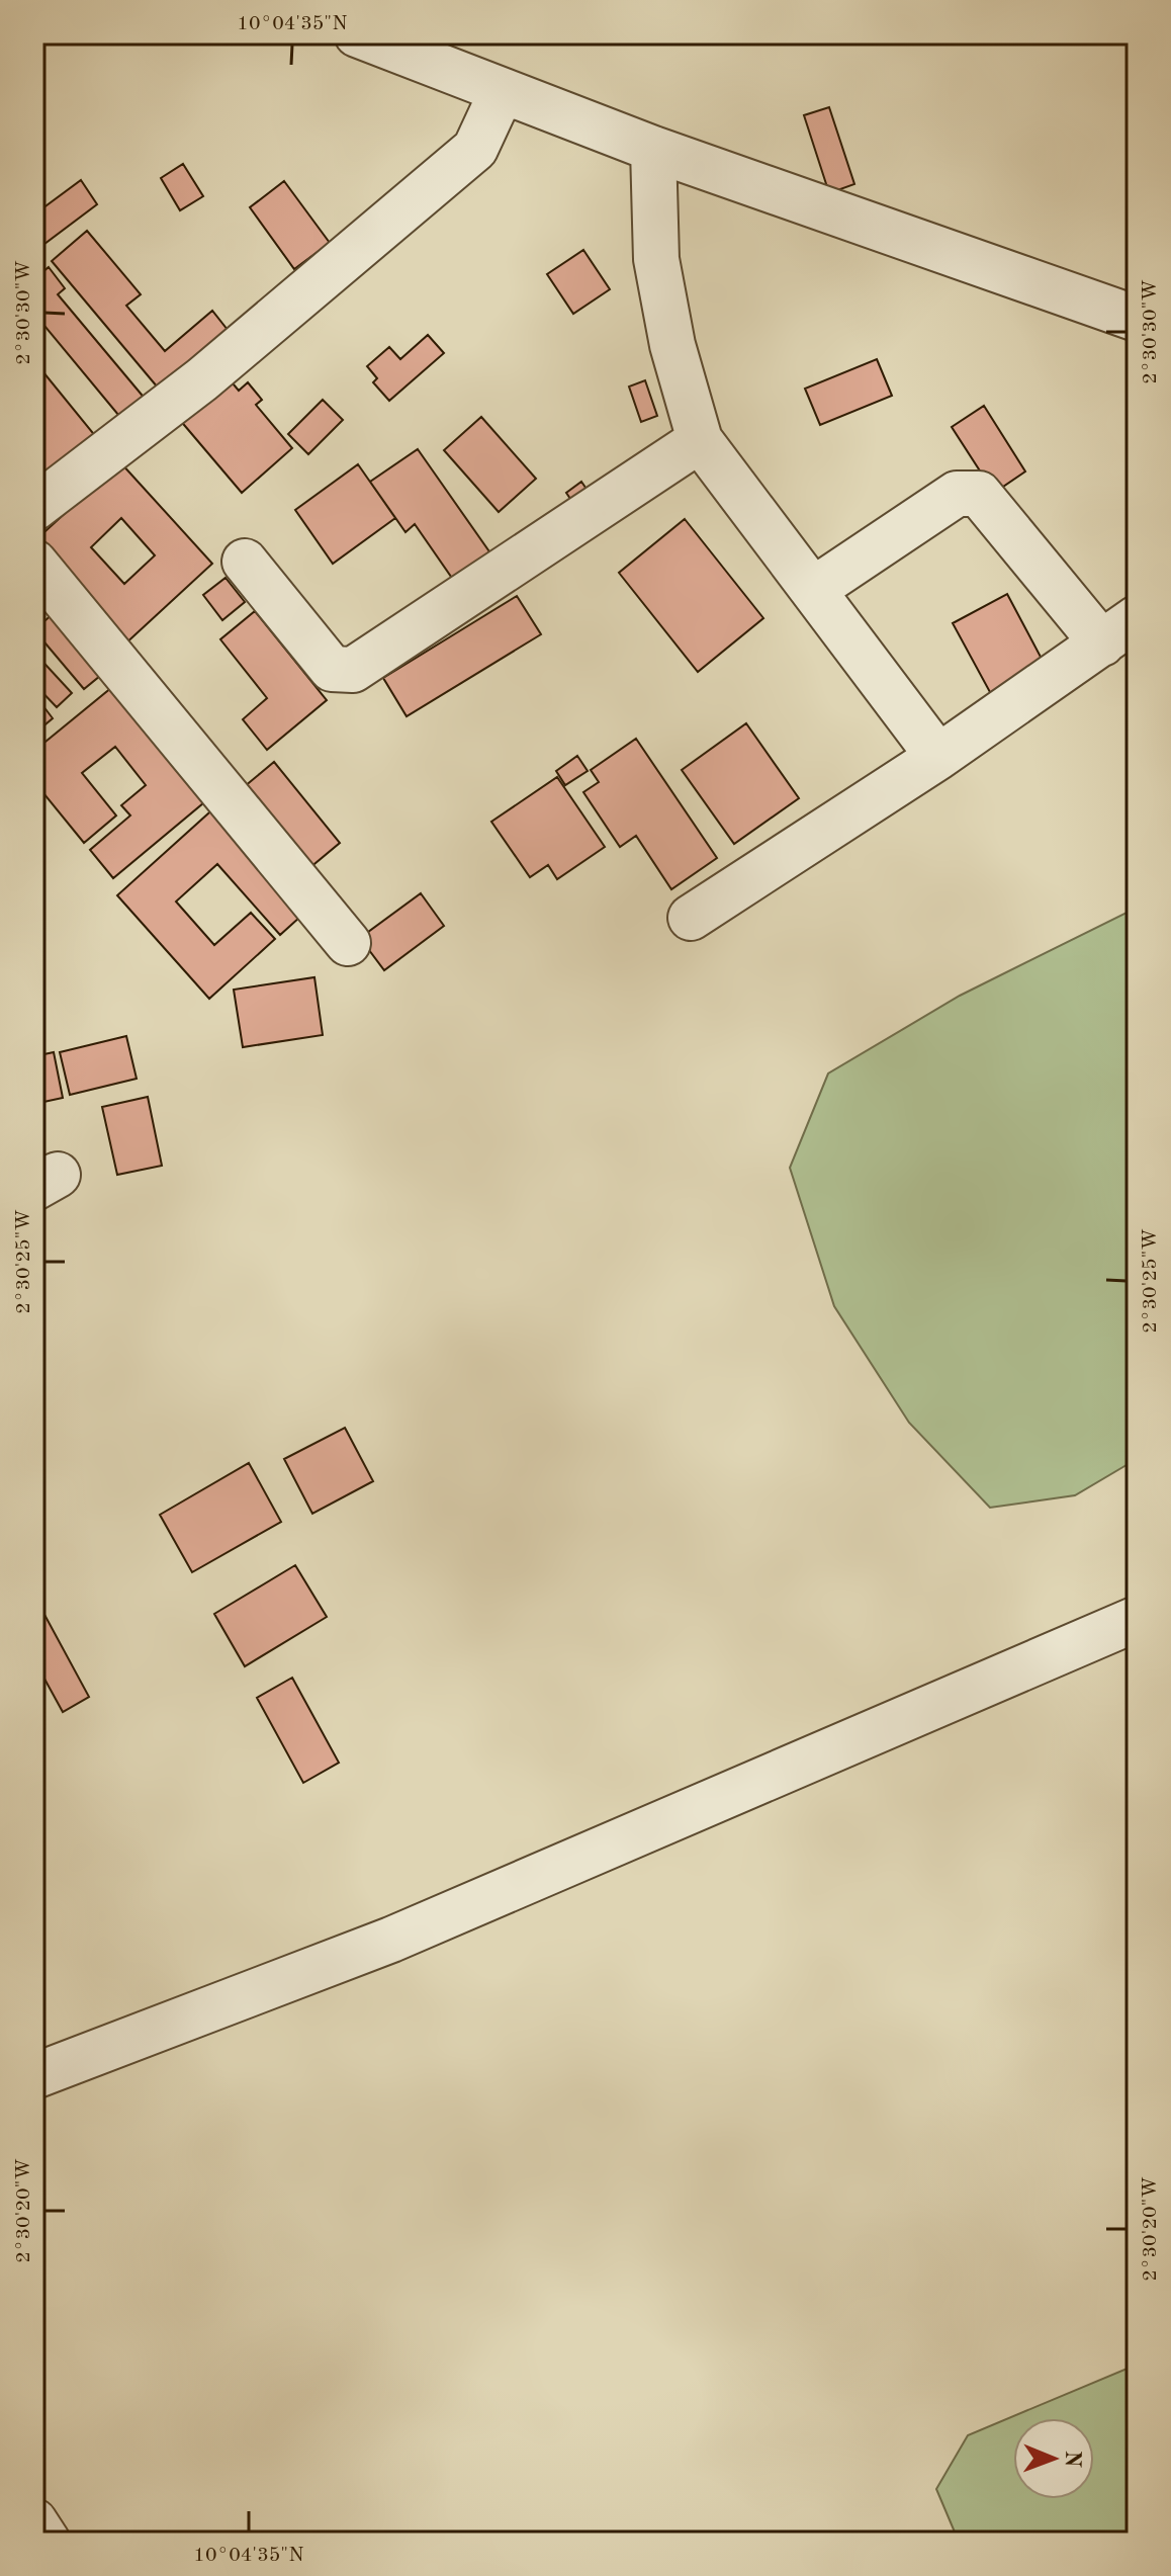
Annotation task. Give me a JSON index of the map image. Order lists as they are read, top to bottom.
{
  "north": "right",
  "coordinates": [
    "10°04'35\"N",
    "2°30'30\"W",
    "2°30'25\"W",
    "2°30'20\"W"
  ]
}
